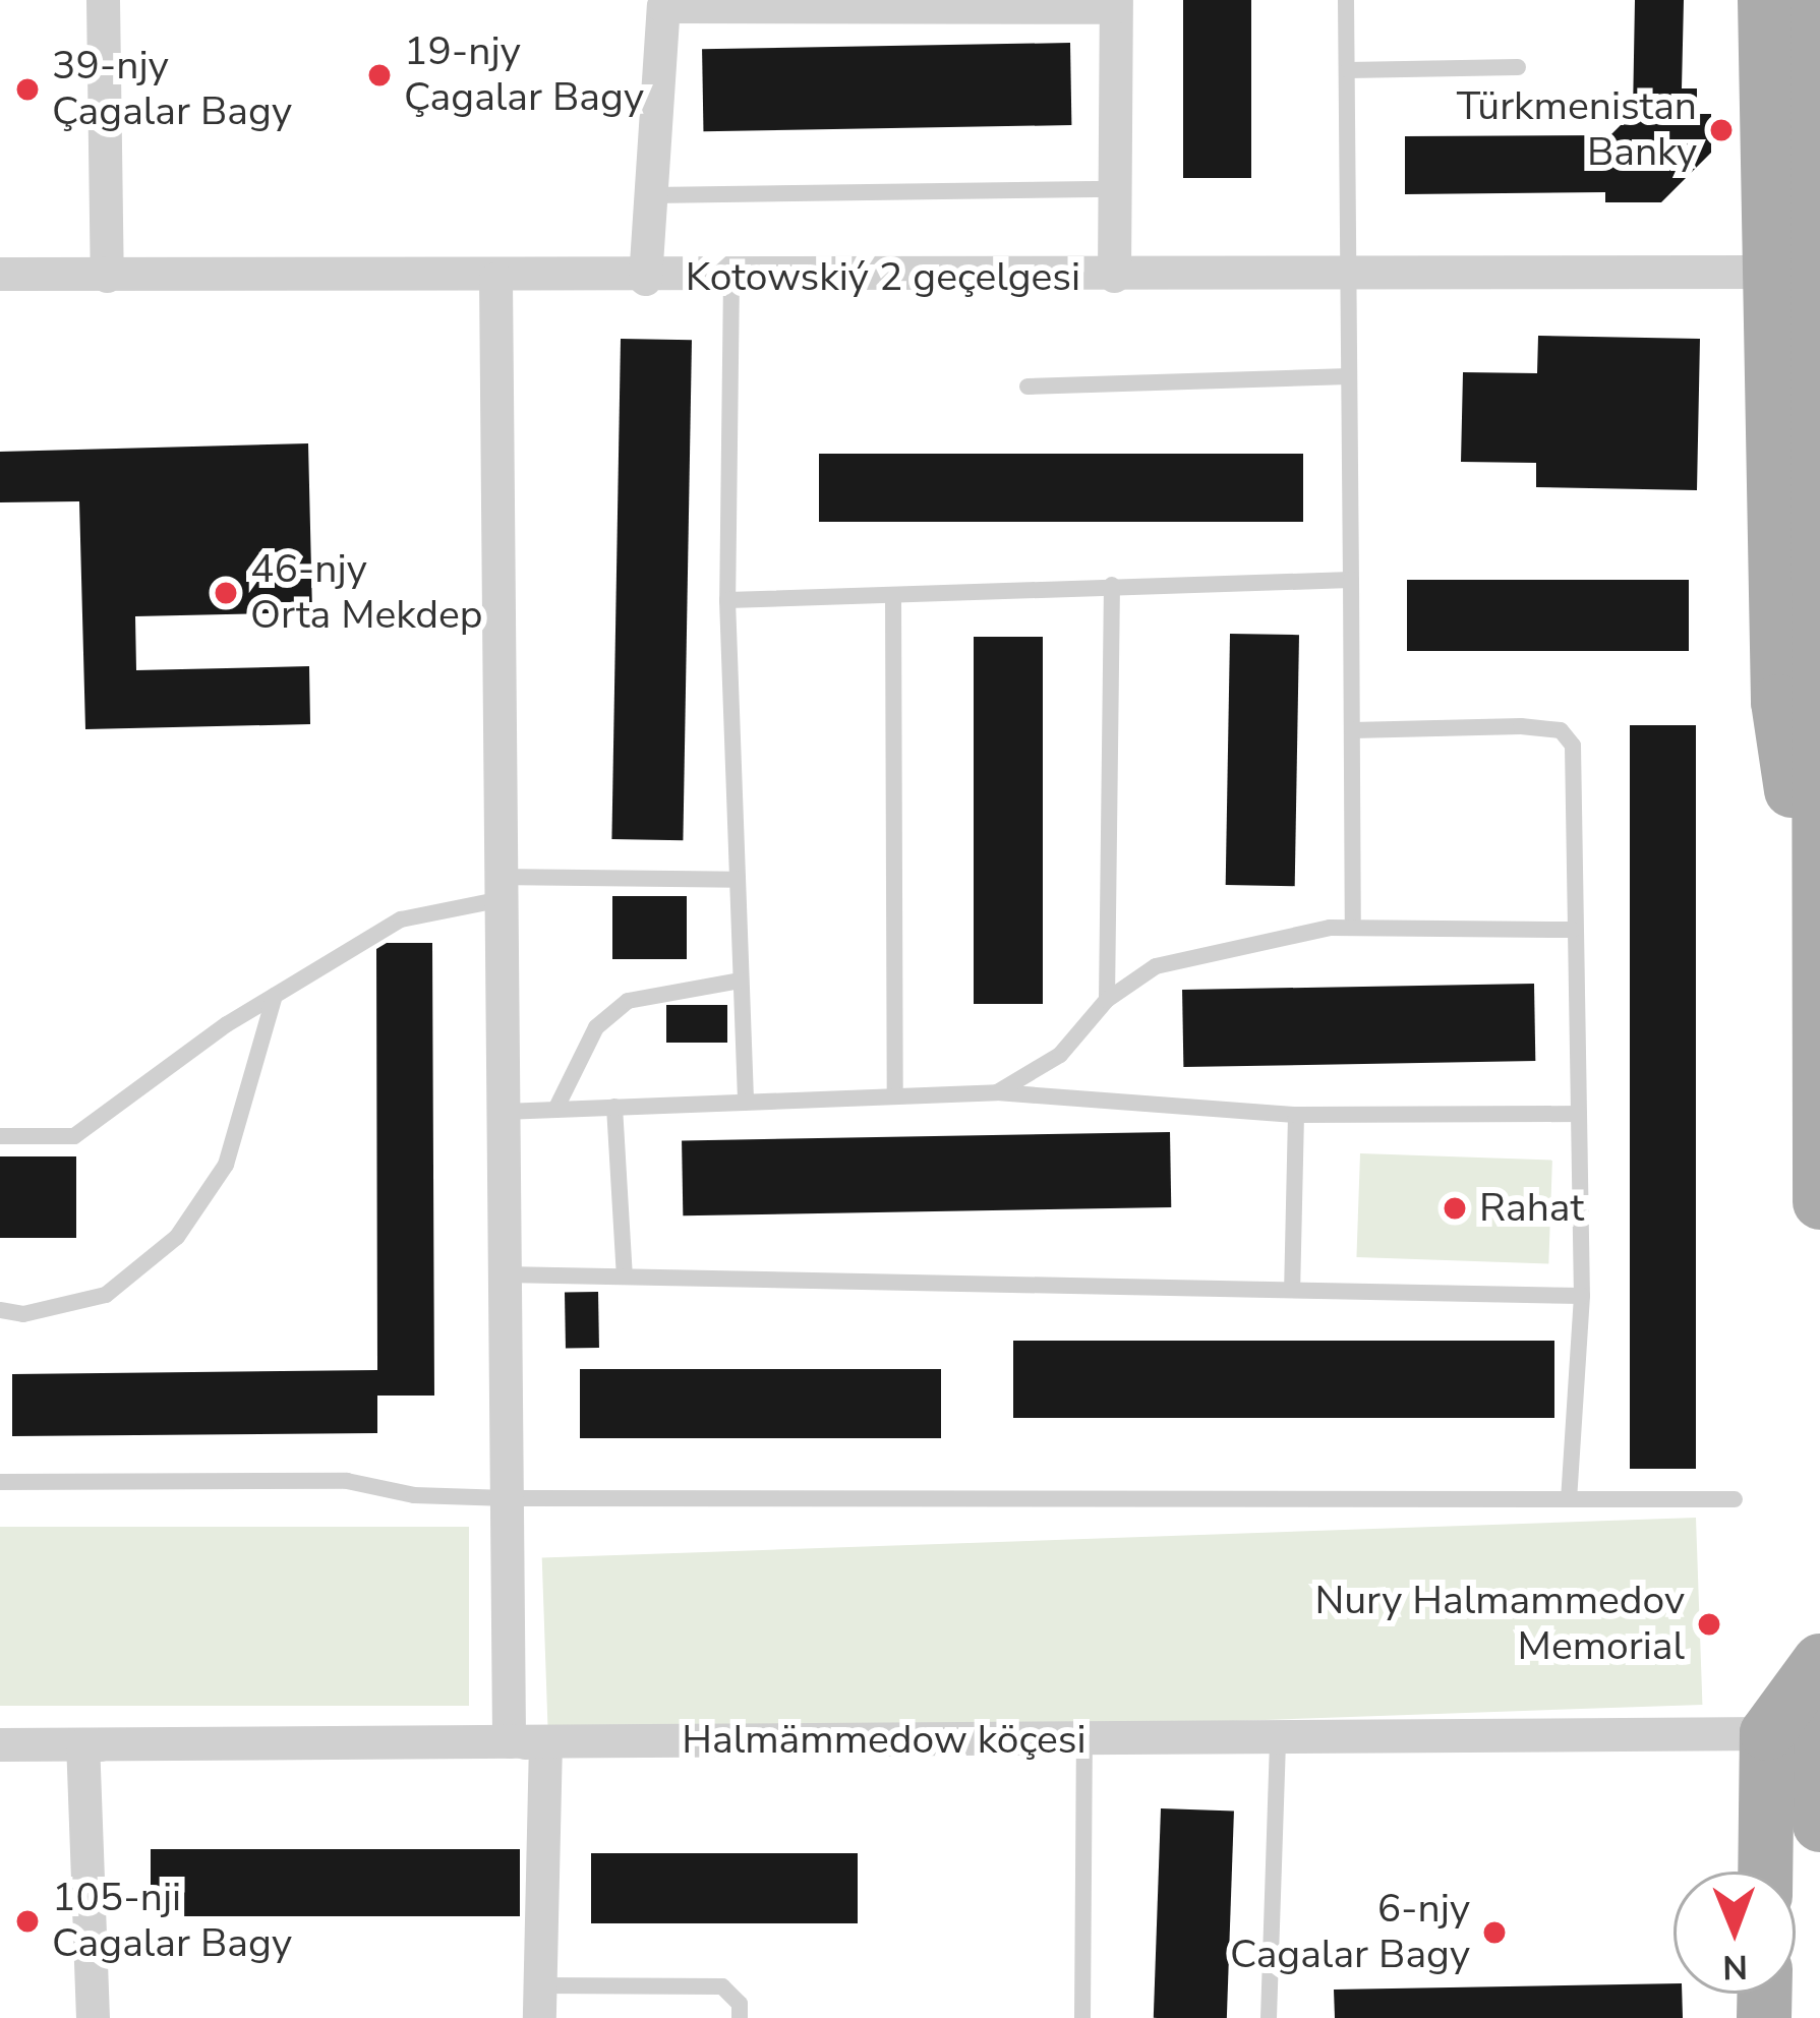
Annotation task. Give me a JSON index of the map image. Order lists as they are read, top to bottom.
{
  "streets": {
    "street": ["Kotowskiý 2 geçelgesi", "Halmämmedow köçesi"]
  },
  "places": [
    "19-njy Çagalar Bagy",
    "39-njy Çagalar Bagy",
    "Türkmenistan Banky",
    "46-njy Orta Mekdep",
    "Rahat",
    "Nury Halmammedov Memorial",
    "105-nji Cagalar Bagy",
    "6-njy Cagalar Bagy"
  ],
  "north": "bottom"
}
